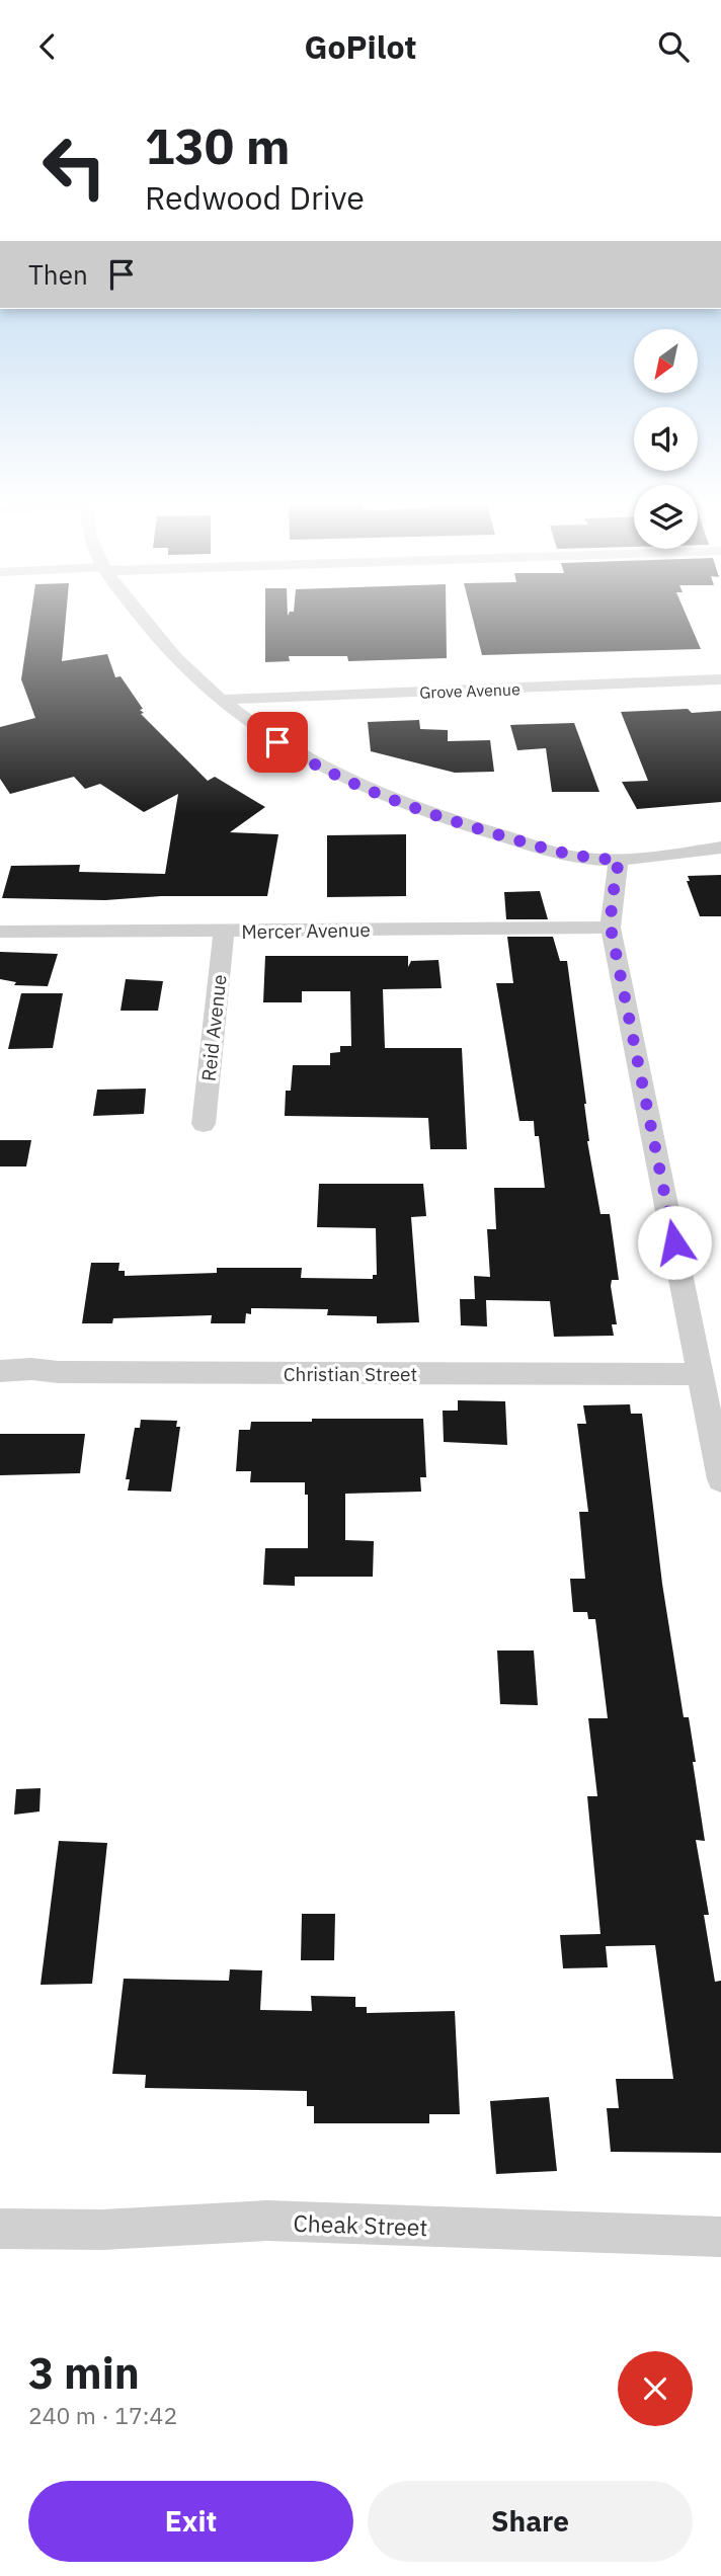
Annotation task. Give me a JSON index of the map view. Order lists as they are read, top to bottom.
{
  "streets": {
    "street": [
      "Grove Avenue",
      "Mercer Avenue",
      "Reid Avenue",
      "Christian Street",
      "Cheak Street"
    ]
  },
  "crossings": [
    ["Mercer Avenue", "Reid Avenue"]
  ],
  "north": "bottom left",
  "page": {
    "header": "GoPilot",
    "turn": ["130 m", "Redwood Drive"],
    "then": "Then",
    "heading": ["3 min", "240 m · 17:42"],
    "buttons": ["Exit", "Share"]
  }
}
